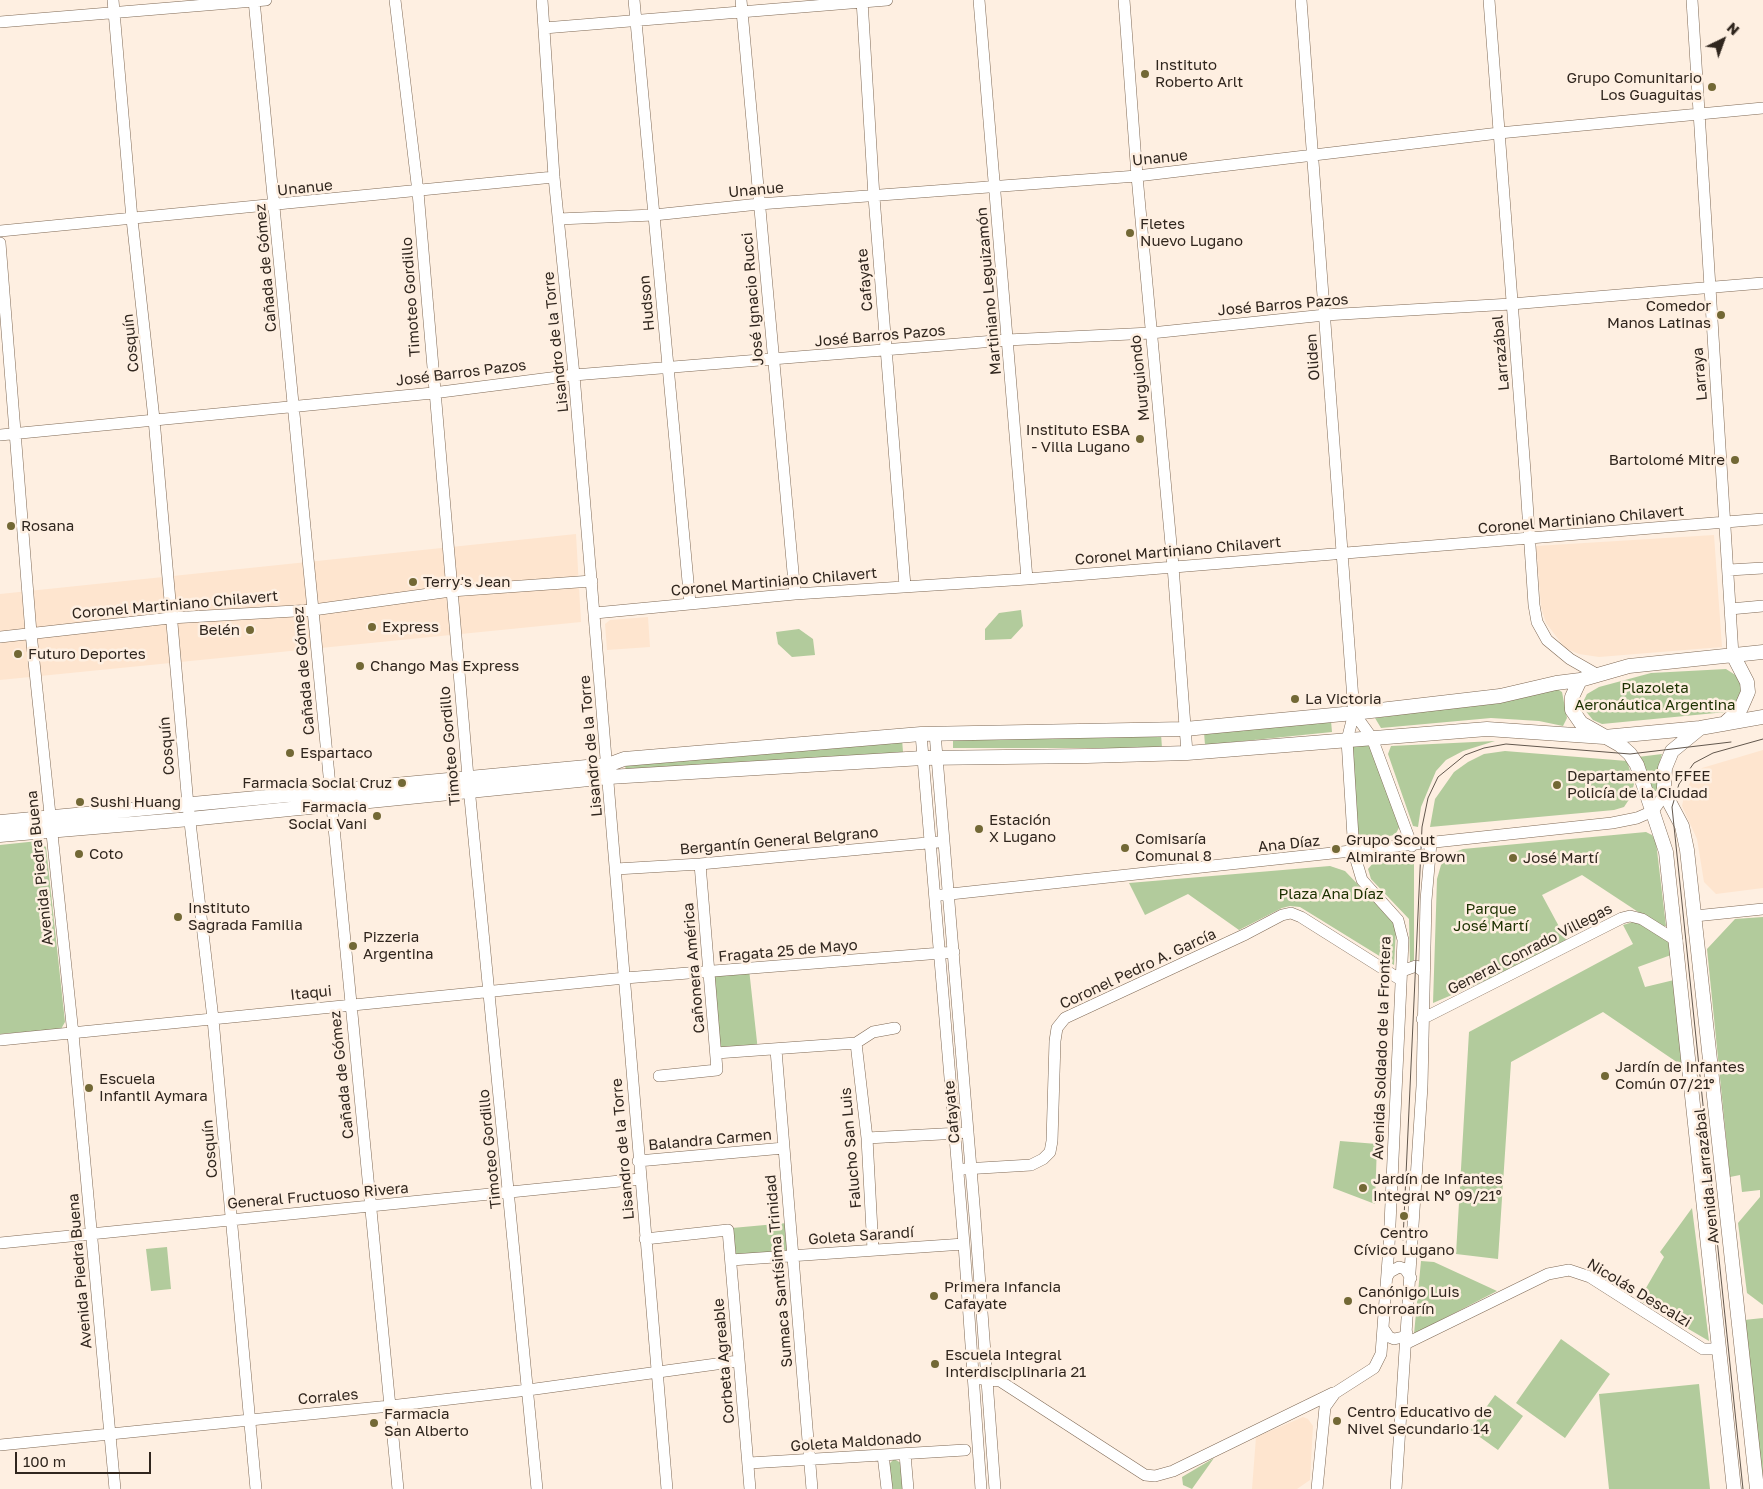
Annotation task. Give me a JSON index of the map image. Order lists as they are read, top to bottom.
{
  "streets": {
    "main road": ["Avenida Larrazábal"],
    "street": [
      "Unanue",
      "Cañada de Gómez",
      "Cafayate",
      "Martiniano Leguizamón",
      "Timoteo Gordillo",
      "José Ignacio Rucci",
      "Hudson",
      "José Barros Pazos",
      "Lisandro de la Torre",
      "Cosquín",
      "Larrazábal",
      "Oliden",
      "Larraya",
      "Murguiondo",
      "Coronel Martiniano Chilavert",
      "Bergantín General Belgrano",
      "Ana Díaz",
      "Avenida Piedra Buena",
      "General Conrado Villegas",
      "Fragata 25 de Mayo",
      "Cañonera América",
      "Coronel Pedro A. García",
      "Itaqui",
      "Avenida Soldado de la Frontera",
      "Balandra Carmen",
      "Falucho San Luis",
      "General Fructuoso Rivera",
      "Goleta Sarandí",
      "Sumaca Santísima Trinidad",
      "Nicolás Descalzi",
      "Corbeta Agreable",
      "Corrales",
      "Goleta Maldonado"
    ]
  },
  "crossings": [
    ["Unanue", "Cañada de Gómez"],
    ["Unanue", "Cafayate"],
    ["Unanue", "Martiniano Leguizamón"],
    ["Unanue", "Timoteo Gordillo"],
    ["Unanue", "José Ignacio Rucci"],
    ["Unanue", "Hudson"],
    ["Unanue", "Lisandro de la Torre"],
    ["Unanue", "Cosquín"],
    ["Unanue", "Larrazábal"],
    ["Unanue", "Oliden"],
    ["Unanue", "Larraya"],
    ["Unanue", "Murguiondo"],
    ["Cañada de Gómez", "José Barros Pazos"],
    ["Cañada de Gómez", "Coronel Martiniano Chilavert"],
    ["Cañada de Gómez", "Itaqui"],
    ["Cañada de Gómez", "General Fructuoso Rivera"],
    ["Cañada de Gómez", "Corrales"],
    ["Cafayate", "José Barros Pazos"],
    ["Cafayate", "Coronel Martiniano Chilavert"],
    ["Cafayate", "Bergantín General Belgrano"],
    ["Cafayate", "Ana Díaz"],
    ["Cafayate", "Fragata 25 de Mayo"],
    ["Cafayate", "Coronel Pedro A. García"],
    ["Cafayate", "Avenida Soldado de la Frontera"],
    ["Cafayate", "Goleta Sarandí"],
    ["Martiniano Leguizamón", "José Barros Pazos"],
    ["Martiniano Leguizamón", "Coronel Martiniano Chilavert"],
    ["Timoteo Gordillo", "José Barros Pazos"],
    ["Timoteo Gordillo", "Coronel Martiniano Chilavert"],
    ["Timoteo Gordillo", "Itaqui"],
    ["Timoteo Gordillo", "General Fructuoso Rivera"],
    ["Timoteo Gordillo", "Corrales"],
    ["José Ignacio Rucci", "José Barros Pazos"],
    ["José Ignacio Rucci", "Coronel Martiniano Chilavert"],
    ["Hudson", "José Barros Pazos"],
    ["Hudson", "Coronel Martiniano Chilavert"],
    ["José Barros Pazos", "Lisandro de la Torre"],
    ["José Barros Pazos", "Cosquín"],
    ["José Barros Pazos", "Larrazábal"],
    ["José Barros Pazos", "Oliden"],
    ["José Barros Pazos", "Larraya"],
    ["José Barros Pazos", "Murguiondo"],
    ["José Barros Pazos", "Avenida Piedra Buena"],
    ["Lisandro de la Torre", "Coronel Martiniano Chilavert"],
    ["Lisandro de la Torre", "Bergantín General Belgrano"],
    ["Lisandro de la Torre", "Fragata 25 de Mayo"],
    ["Lisandro de la Torre", "Itaqui"],
    ["Lisandro de la Torre", "Balandra Carmen"],
    ["Lisandro de la Torre", "General Fructuoso Rivera"],
    ["Lisandro de la Torre", "Corbeta Agreable"],
    ["Lisandro de la Torre", "Corrales"],
    ["Cosquín", "Coronel Martiniano Chilavert"],
    ["Cosquín", "Itaqui"],
    ["Cosquín", "General Fructuoso Rivera"],
    ["Cosquín", "Corrales"],
    ["Larrazábal", "Coronel Martiniano Chilavert"],
    ["Oliden", "Coronel Martiniano Chilavert"],
    ["Oliden", "Avenida Soldado de la Frontera"],
    ["Larraya", "Coronel Martiniano Chilavert"],
    ["Murguiondo", "Coronel Martiniano Chilavert"],
    ["Coronel Martiniano Chilavert", "Avenida Piedra Buena"],
    ["Bergantín General Belgrano", "Cañonera América"],
    ["Ana Díaz", "Avenida Soldado de la Frontera"],
    ["Ana Díaz", "Avenida Larrazábal"],
    ["Avenida Piedra Buena", "Itaqui"],
    ["Avenida Piedra Buena", "General Fructuoso Rivera"],
    ["Avenida Piedra Buena", "Corrales"],
    ["General Conrado Villegas", "Avenida Larrazábal"],
    ["Fragata 25 de Mayo", "Cañonera América"],
    ["Fragata 25 de Mayo", "Itaqui"],
    ["Coronel Pedro A. García", "Avenida Soldado de la Frontera"],
    ["Balandra Carmen", "Sumaca Santísima Trinidad"],
    ["Falucho San Luis", "Goleta Sarandí"],
    ["Avenida Larrazábal", "Nicolás Descalzi"],
    ["Goleta Sarandí", "Sumaca Santísima Trinidad"],
    ["Goleta Sarandí", "Corbeta Agreable"],
    ["Sumaca Santísima Trinidad", "Goleta Maldonado"],
    ["Corbeta Agreable", "Corrales"],
    ["Corbeta Agreable", "Goleta Maldonado"]
  ],
  "parks": ["Plazoleta Aeronáutica Argentina", "Plaza Ana Díaz", "Parque José Martí"],
  "places": [
    "Instituto Roberto Arlt",
    "Grupo Comunitario Los Guaguitas",
    "Fletes Nuevo Lugano",
    "Comedor Manos Latinas",
    "Instituto ESBA - Villa Lugano",
    "Bartolomé Mitre",
    "Rosana",
    "Terry's Jean",
    "Express",
    "Belén",
    "Futuro Deportes",
    "Chango Mas Express",
    "La Victoria",
    "Espartaco",
    "Farmacia Social Cruz",
    "Departamento FFEE Policía de la Ciudad",
    "Sushi Huang",
    "Farmacia Social Vani",
    "Estación X Lugano",
    "Comisaría Comunal 8",
    "Grupo Scout Almirante Brown",
    "Coto",
    "José Martí",
    "Instituto Sagrada Familia",
    "Pizzeria Argentina",
    "Jardín de Infantes Común 07/21°",
    "Escuela Infantil Aymara",
    "Jardín de Infantes Integral Nº 09/21º",
    "Centro Cívico Lugano",
    "Primera Infancia Cafayate",
    "Canónigo Luis Chorroarín",
    "Escuela Integral Interdisciplinaria 21",
    "Centro Educativo de Nivel Secundario 14",
    "Farmacia San Alberto"
  ],
  "scale_bar": "100 m",
  "north": "top right"
}
